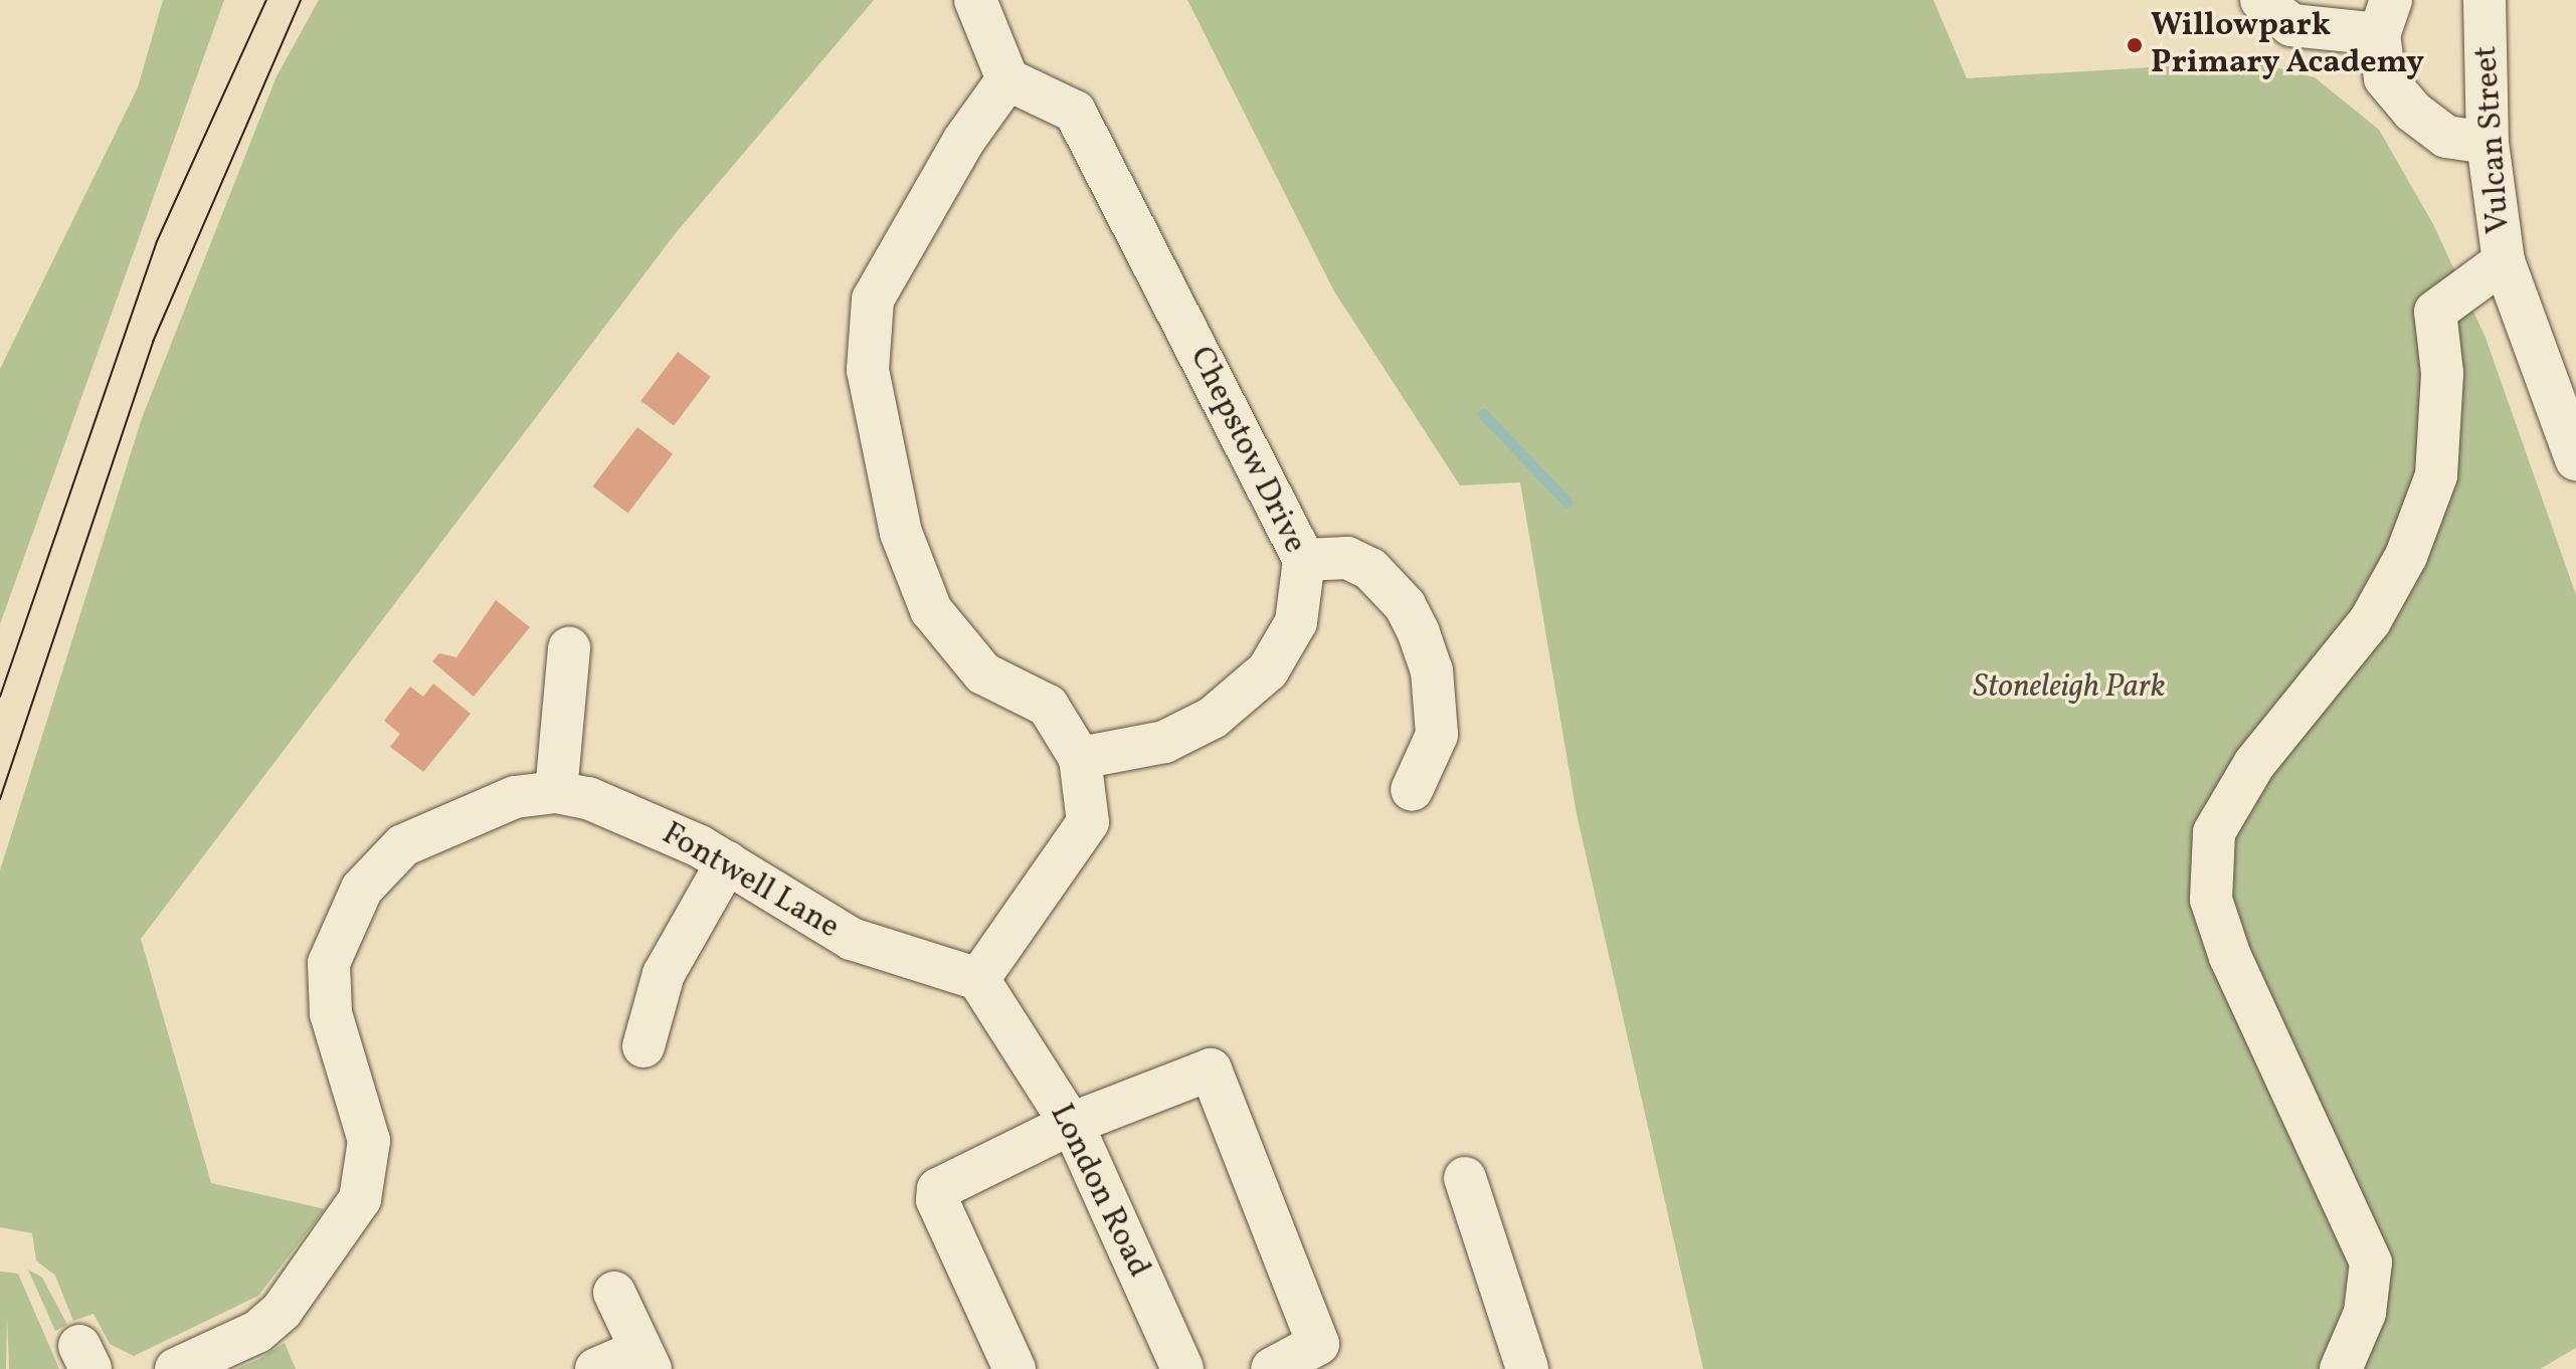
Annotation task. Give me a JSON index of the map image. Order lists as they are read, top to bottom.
{
  "streets": {
    "street": [
      "Vulcan Street",
      "Chepstow Drive",
      "Fontwell Lane",
      "London Road"
    ]
  },
  "crossings": [
    ["Fontwell Lane", "London Road"]
  ],
  "parks": ["Stoneleigh Park"],
  "places": ["Willowpark Primary Academy"]
}
